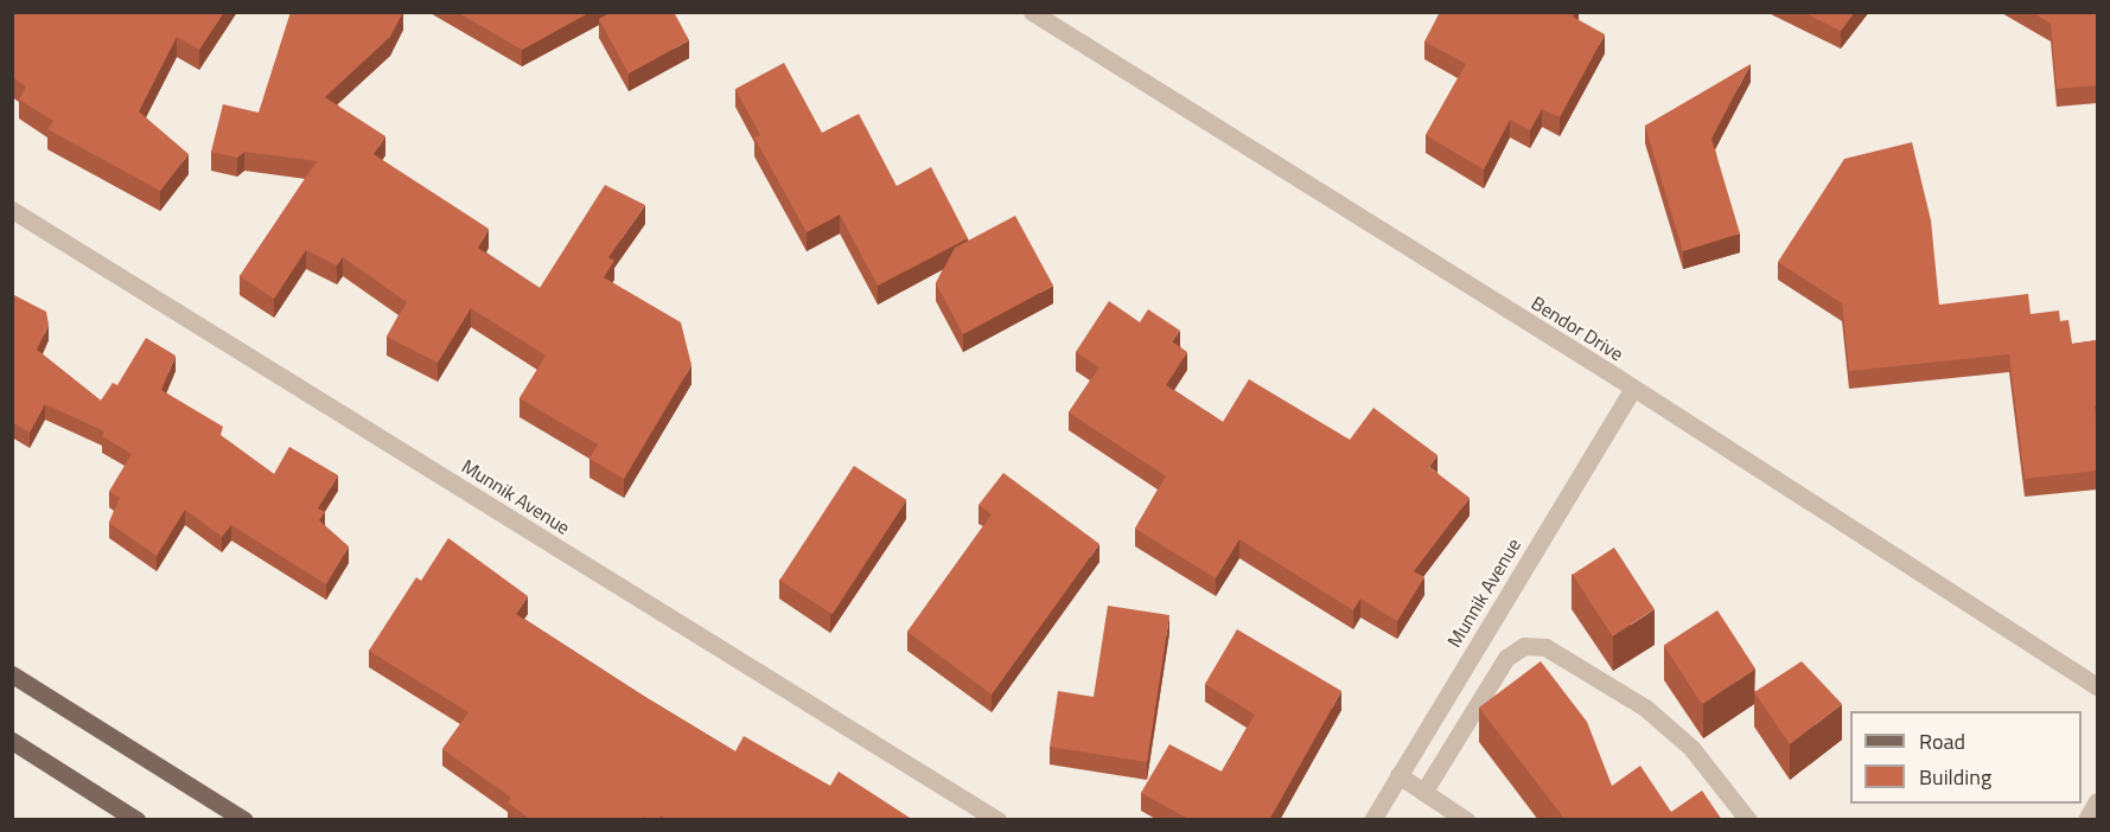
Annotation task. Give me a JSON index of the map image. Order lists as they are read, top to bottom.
{
  "streets": {
    "street": ["Bendor Drive", "Munnik Avenue"]
  },
  "crossings": [
    ["Bendor Drive", "Munnik Avenue"]
  ],
  "legend": ["Road", "Building"]
}
